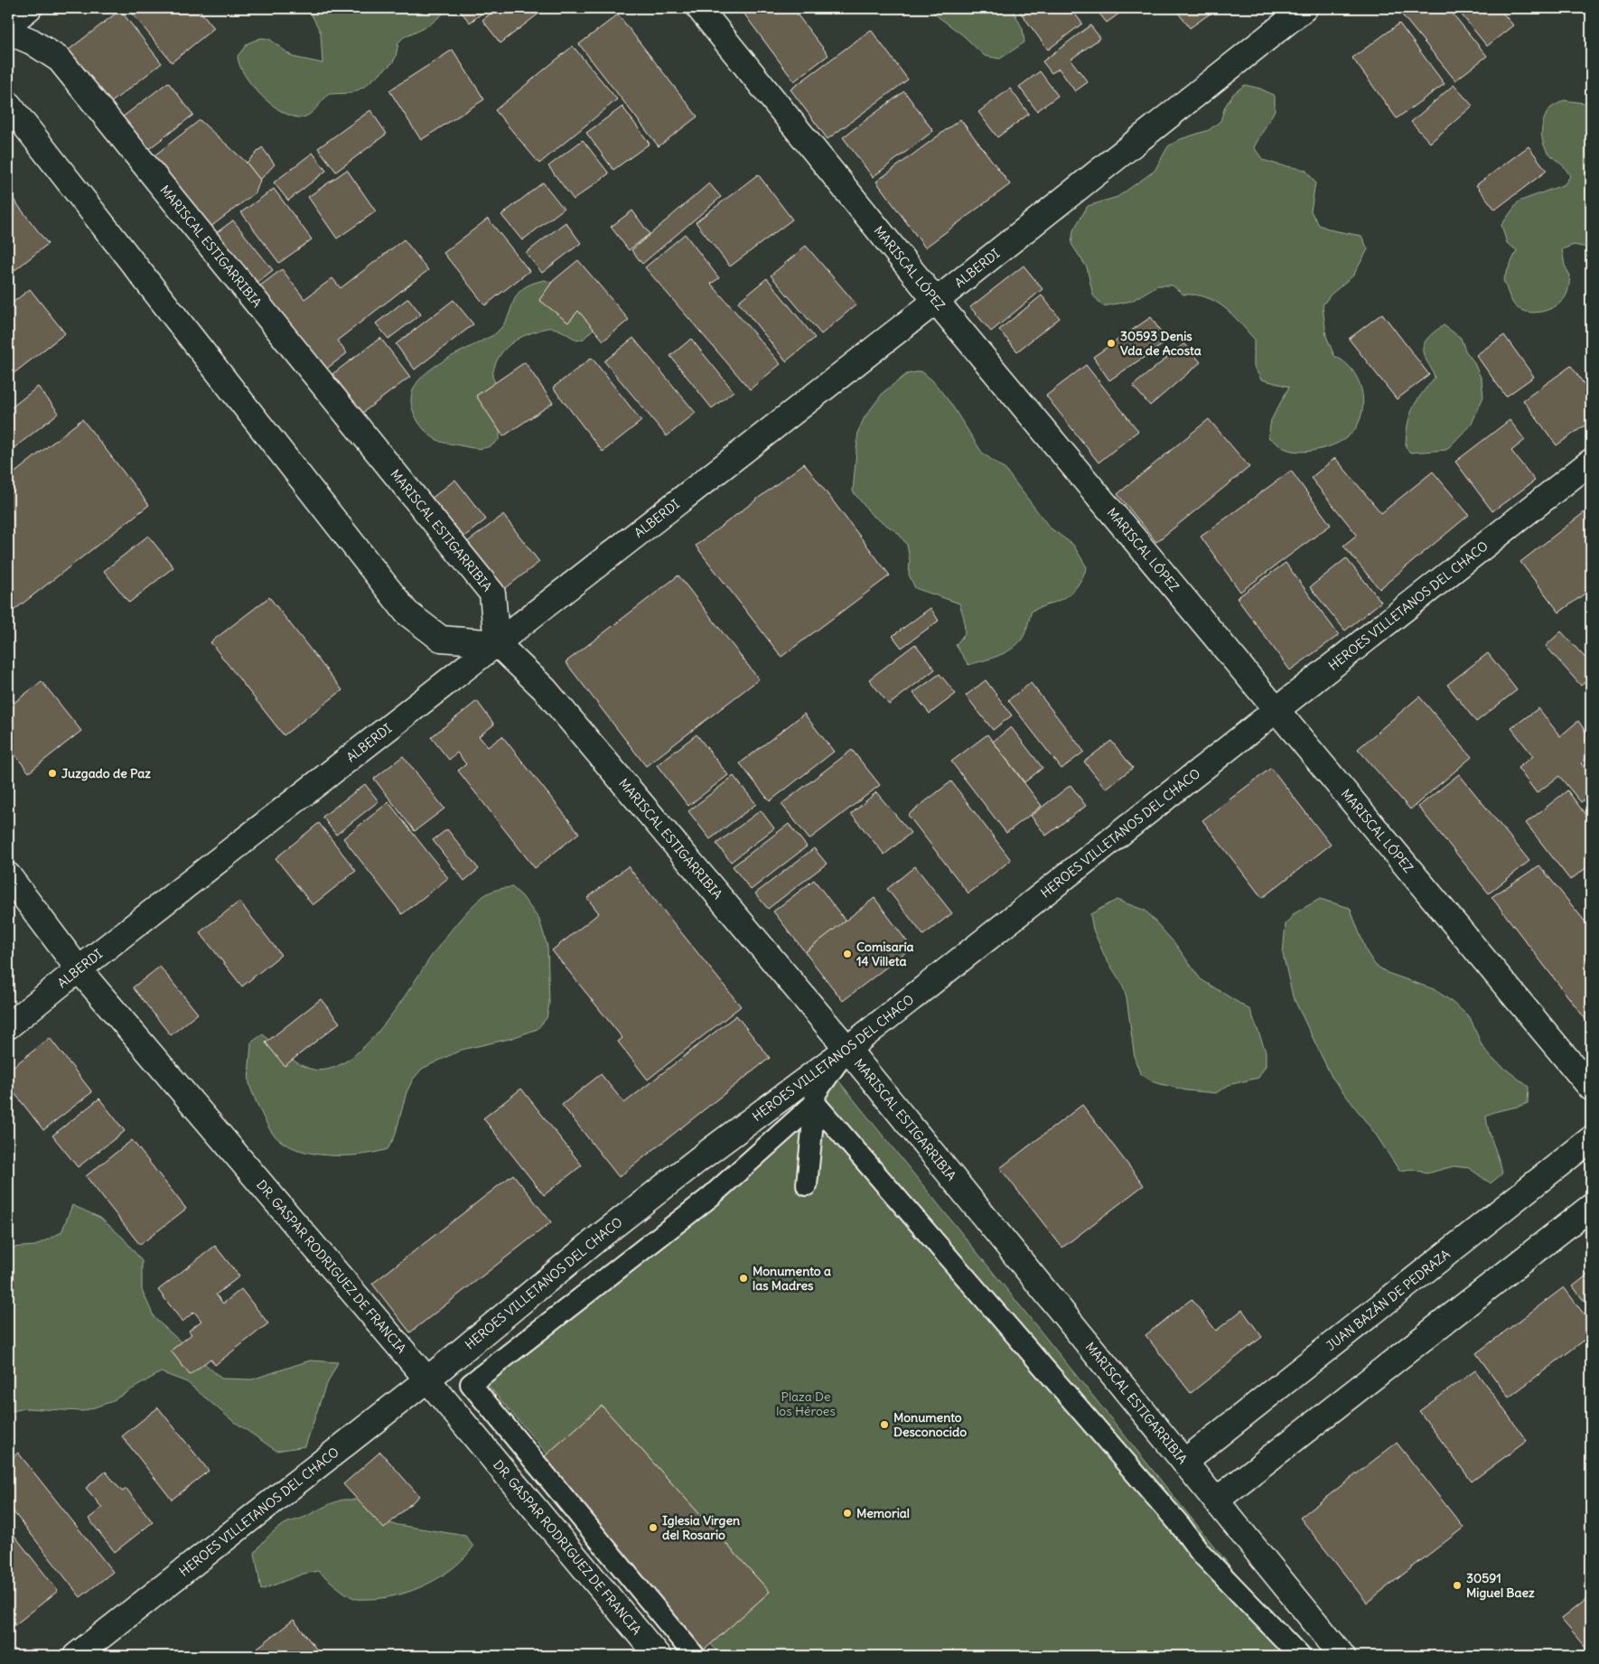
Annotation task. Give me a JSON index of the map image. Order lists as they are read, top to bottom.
{
  "streets": {
    "street": [
      "MARISCAL ESTIGARRIBIA",
      "MARISCAL LÓPEZ",
      "ALBERDI",
      "HEROES VILLETANOS DEL CHACO",
      "DR. GASPAR RODRIGUEZ DE FRANCIA",
      "JUAN BAZÁN DE PEDRAZA"
    ]
  },
  "crossings": [
    ["MARISCAL ESTIGARRIBIA", "ALBERDI"],
    ["MARISCAL ESTIGARRIBIA", "HEROES VILLETANOS DEL CHACO"],
    ["MARISCAL ESTIGARRIBIA", "JUAN BAZÁN DE PEDRAZA"],
    ["MARISCAL LÓPEZ", "ALBERDI"],
    ["MARISCAL LÓPEZ", "HEROES VILLETANOS DEL CHACO"],
    ["ALBERDI", "DR. GASPAR RODRIGUEZ DE FRANCIA"],
    ["HEROES VILLETANOS DEL CHACO", "DR. GASPAR RODRIGUEZ DE FRANCIA"]
  ],
  "parks": ["Plaza De los Héroes"],
  "places": [
    "30593 Denis Vda de Acosta",
    "Juzgado de Paz",
    "Comisaría 14 Villeta",
    "Monumento a las Madres",
    "Monumento Desconocido",
    "Memorial",
    "Iglesia Virgen del Rosario",
    "30591 Miguel Baez"
  ]
}
